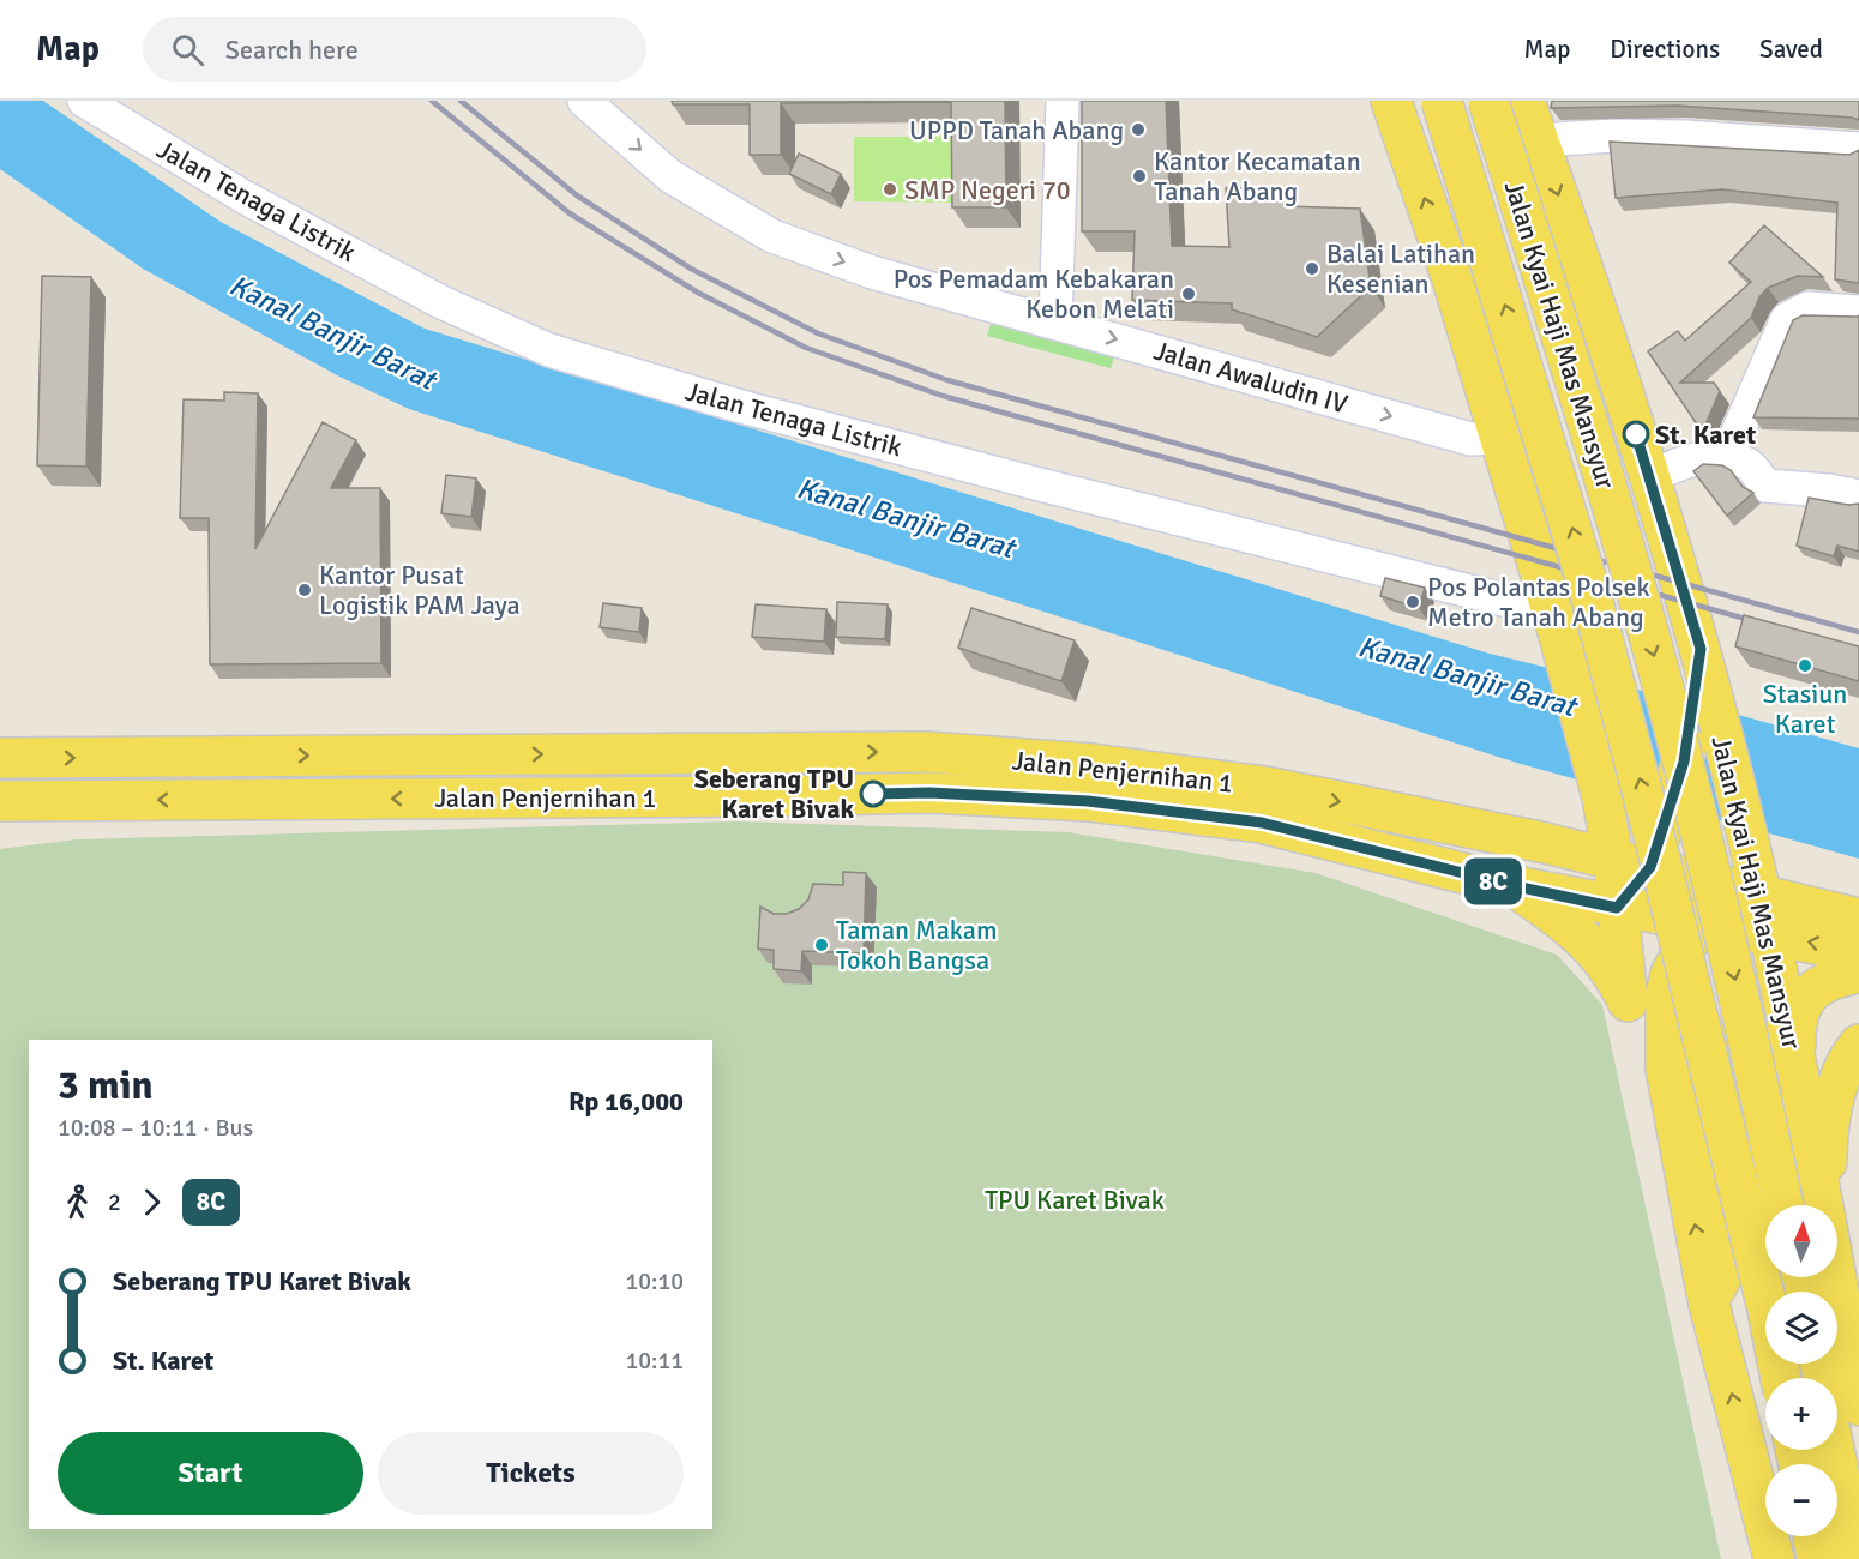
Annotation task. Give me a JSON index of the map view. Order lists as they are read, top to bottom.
{
  "streets": {
    "main road": ["Jalan Kyai Haji Mas Mansyur", "Jalan Penjernihan 1"],
    "street": ["Jalan Tenaga Listrik", "Jalan Awaludin IV"]
  },
  "crossings": [
    ["Jalan Kyai Haji Mas Mansyur", "Jalan Penjernihan 1"]
  ],
  "one_way": ["Jalan Awaludin IV"],
  "water": ["Kanal Banjir Barat"],
  "parks": ["TPU Karet Bivak"],
  "places": [
    "UPPD Tanah Abang",
    "Kantor Kecamatan Tanah Abang",
    "SMP Negeri 70",
    "Balai Latihan Kesenian",
    "Pos Pemadam Kebakaran Kebon Melati",
    "St. Karet",
    "Kantor Pusat Logistik PAM Jaya",
    "Pos Polantas Polsek Metro Tanah Abang",
    "Stasiun Karet",
    "Seberang TPU Karet Bivak",
    "Taman Makam Tokoh Bangsa"
  ],
  "lines": ["bus line 8C"],
  "north": "top",
  "page": {
    "header": "Map",
    "search": "Search here",
    "nav": ["Map", "Directions", "Saved"],
    "on_map": "8C",
    "heading": ["3 min", "10:08 – 10:11 · Bus", "Rp 16,000"],
    "legs": ["2", "8C"],
    "map_buttons": ["+", "−"],
    "list": [
      {
        "name": "Seberang TPU Karet Bivak",
        "value": "10:10"
      },
      {
        "name": "St. Karet",
        "value": "10:11"
      }
    ],
    "buttons": ["Start", "Tickets"]
  }
}
